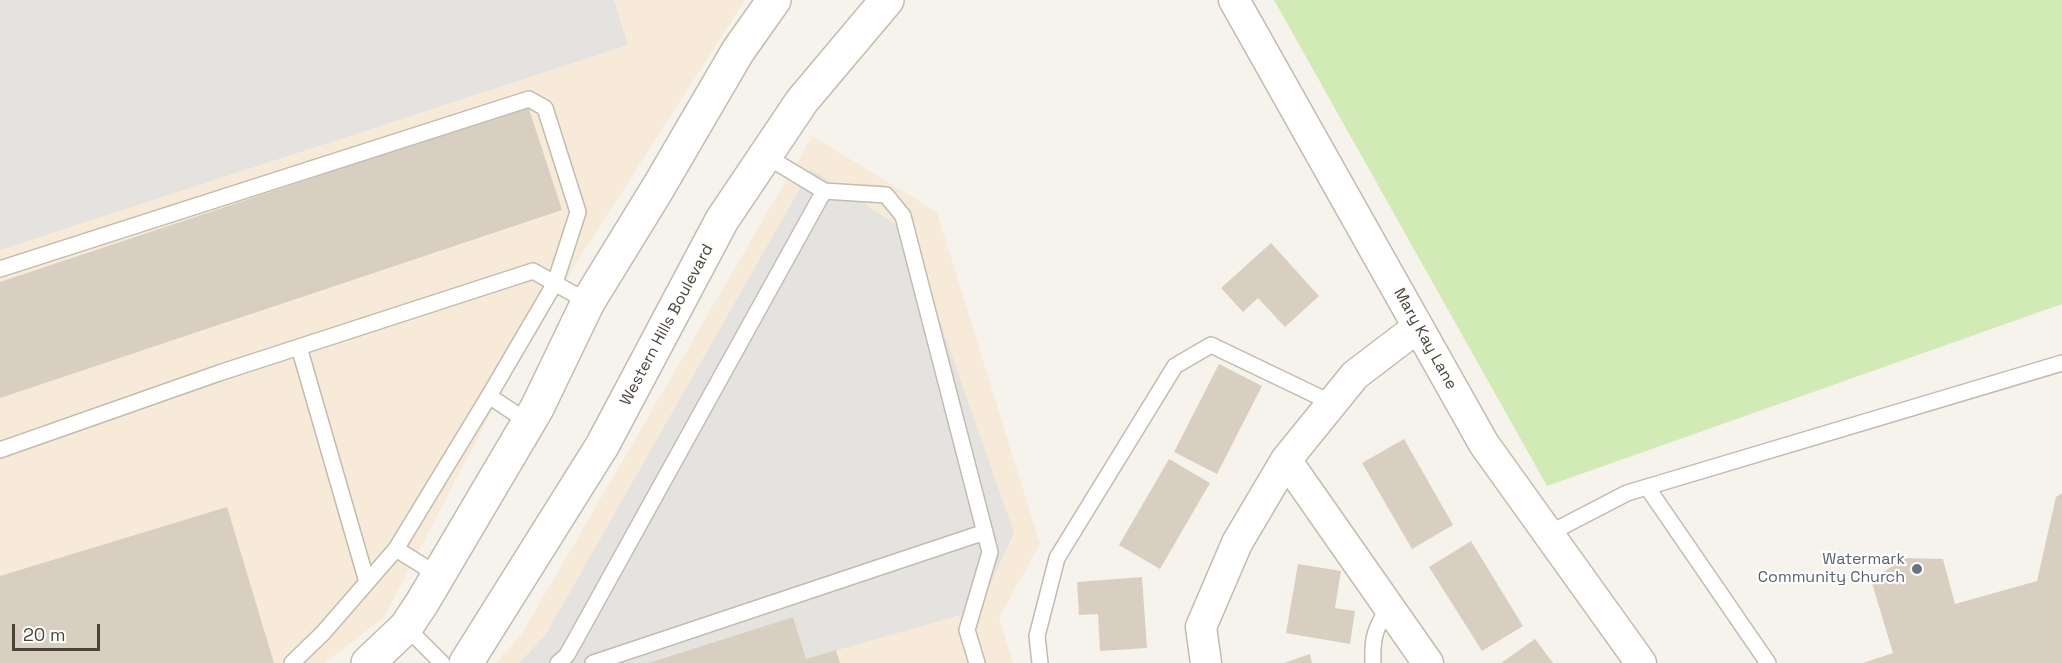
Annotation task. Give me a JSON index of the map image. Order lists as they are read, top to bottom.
{
  "streets": {
    "street": ["Western Hills Boulevard", "Mary Kay Lane"]
  },
  "places": ["Watermark Community Church"],
  "scale_bar": "20 m"
}
